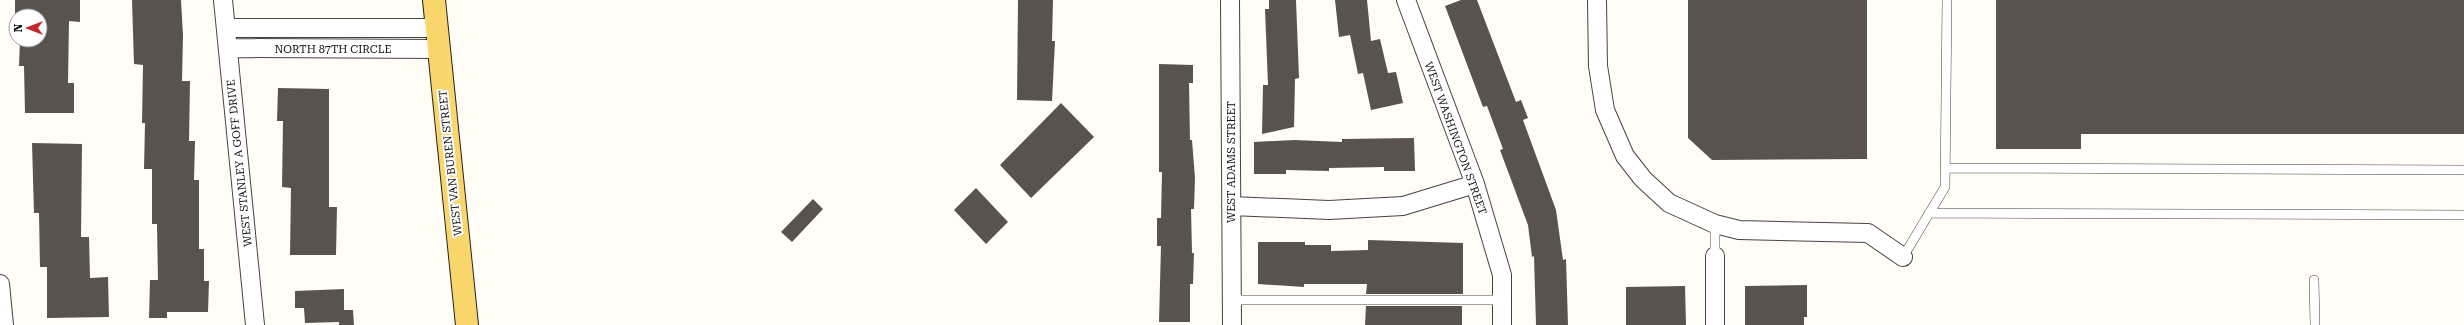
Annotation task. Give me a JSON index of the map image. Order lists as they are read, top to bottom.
{
  "streets": {
    "main road": ["WEST VAN BUREN STREET"],
    "street": [
      "NORTH 87TH CIRCLE",
      "WEST WASHINGTON STREET",
      "WEST ADAMS STREET",
      "WEST STANLEY A GOFF DRIVE"
    ]
  },
  "crossings": [
    ["NORTH 87TH CIRCLE", "WEST STANLEY A GOFF DRIVE"],
    ["NORTH 87TH CIRCLE", "WEST VAN BUREN STREET"]
  ],
  "north": "left"
}
